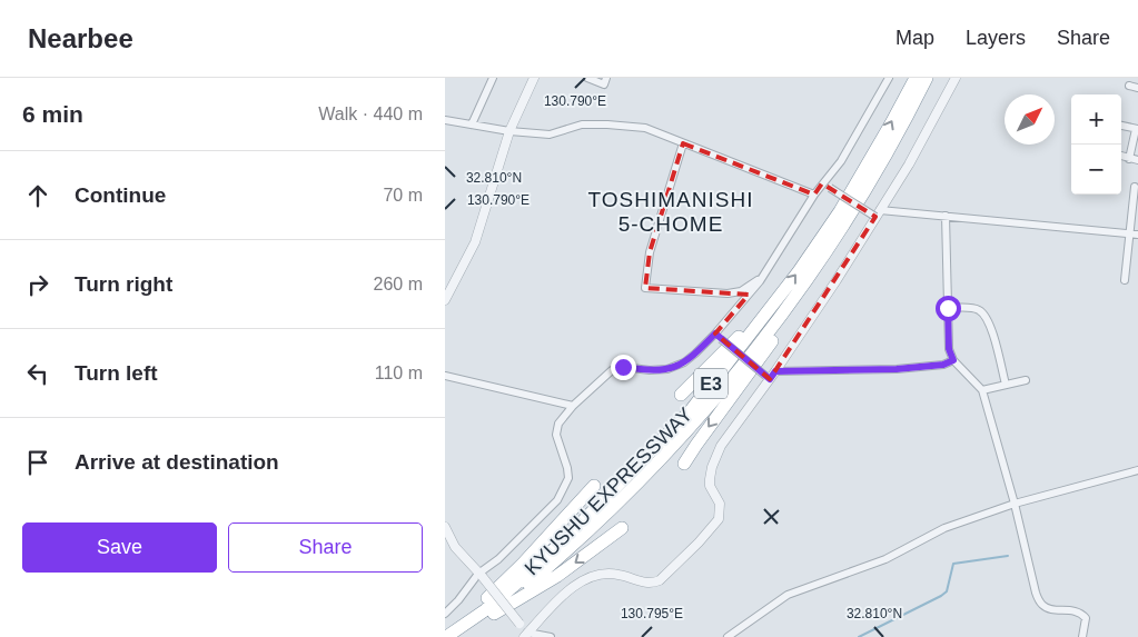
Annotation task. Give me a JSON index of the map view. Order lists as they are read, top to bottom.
{
  "streets": {
    "highway": ["E3", "KYUSHU EXPRESSWAY"]
  },
  "districts": ["TOSHIMANISHI 5-CHOME"],
  "north": "top right",
  "page": {
    "header": "Nearbee",
    "nav": ["Map", "Layers", "Share"],
    "heading": ["6 min", "Walk · 440 m"],
    "map_buttons": ["+", "−"],
    "list": [
      ["Continue", "70 m"],
      ["Turn right", "260 m"],
      ["Turn left", "110 m"],
      "Arrive at destination"
    ],
    "buttons": ["Save", "Share"]
  },
  "coordinates": ["130.790°E", "32.810°N", "130.795°E"]
}
